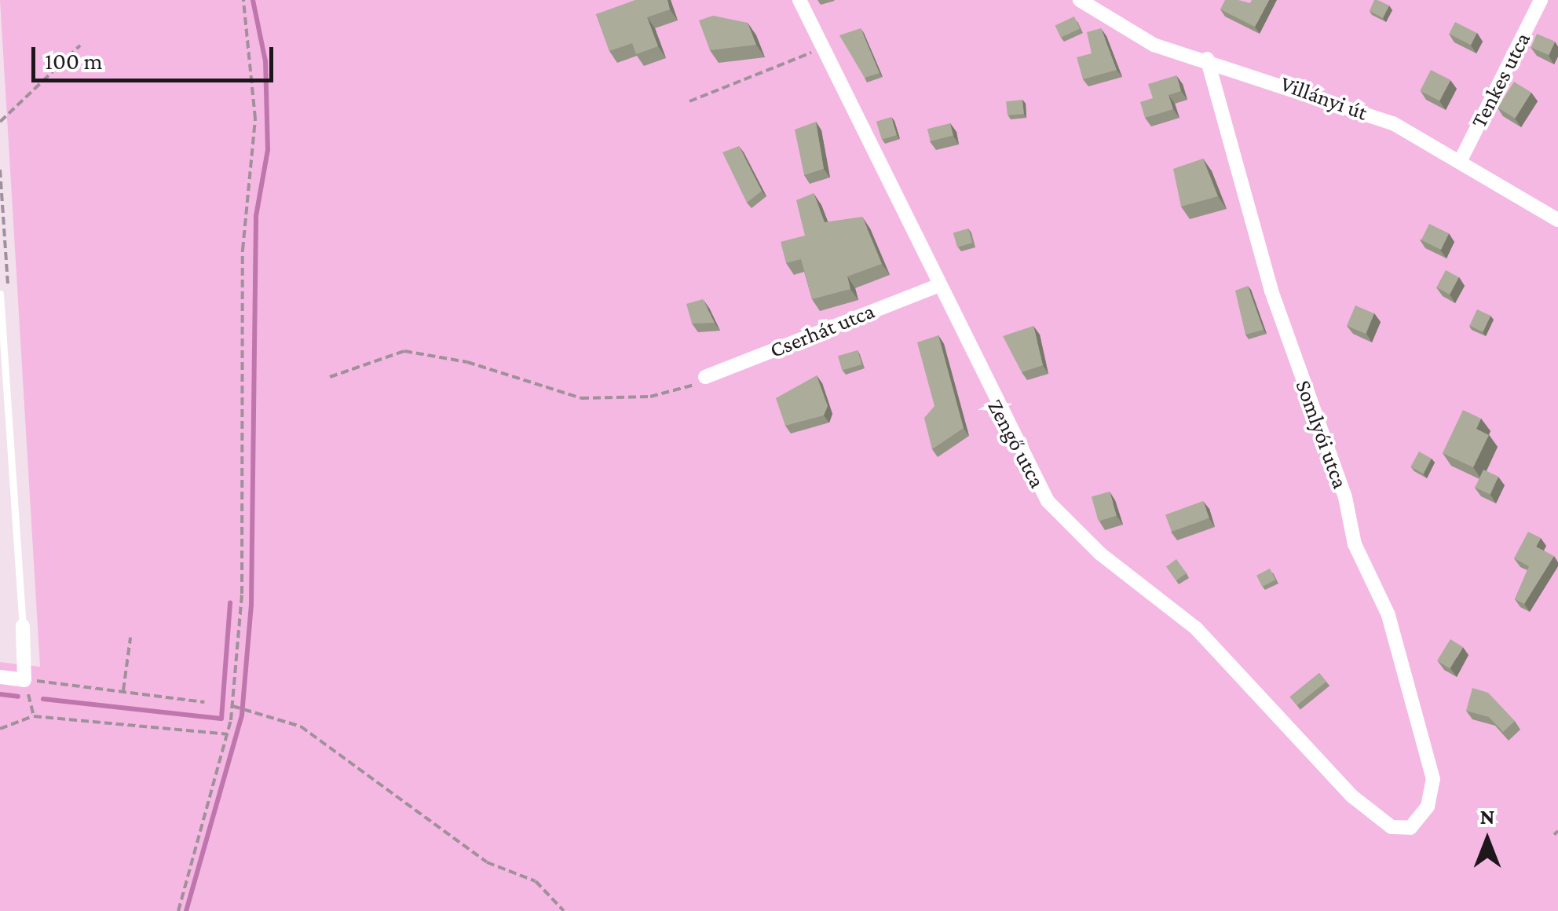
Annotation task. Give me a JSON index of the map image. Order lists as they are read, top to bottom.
{
  "streets": {
    "street": [
      "Tenkes utca",
      "Villányi út",
      "Cserhát utca",
      "Somlyói utca",
      "Zengő utca"
    ]
  },
  "crossings": [
    ["Tenkes utca", "Villányi út"],
    ["Villányi út", "Somlyói utca"],
    ["Cserhát utca", "Zengő utca"],
    ["Somlyói utca", "Zengő utca"]
  ],
  "scale_bar": "100 m",
  "north": "top"
}
